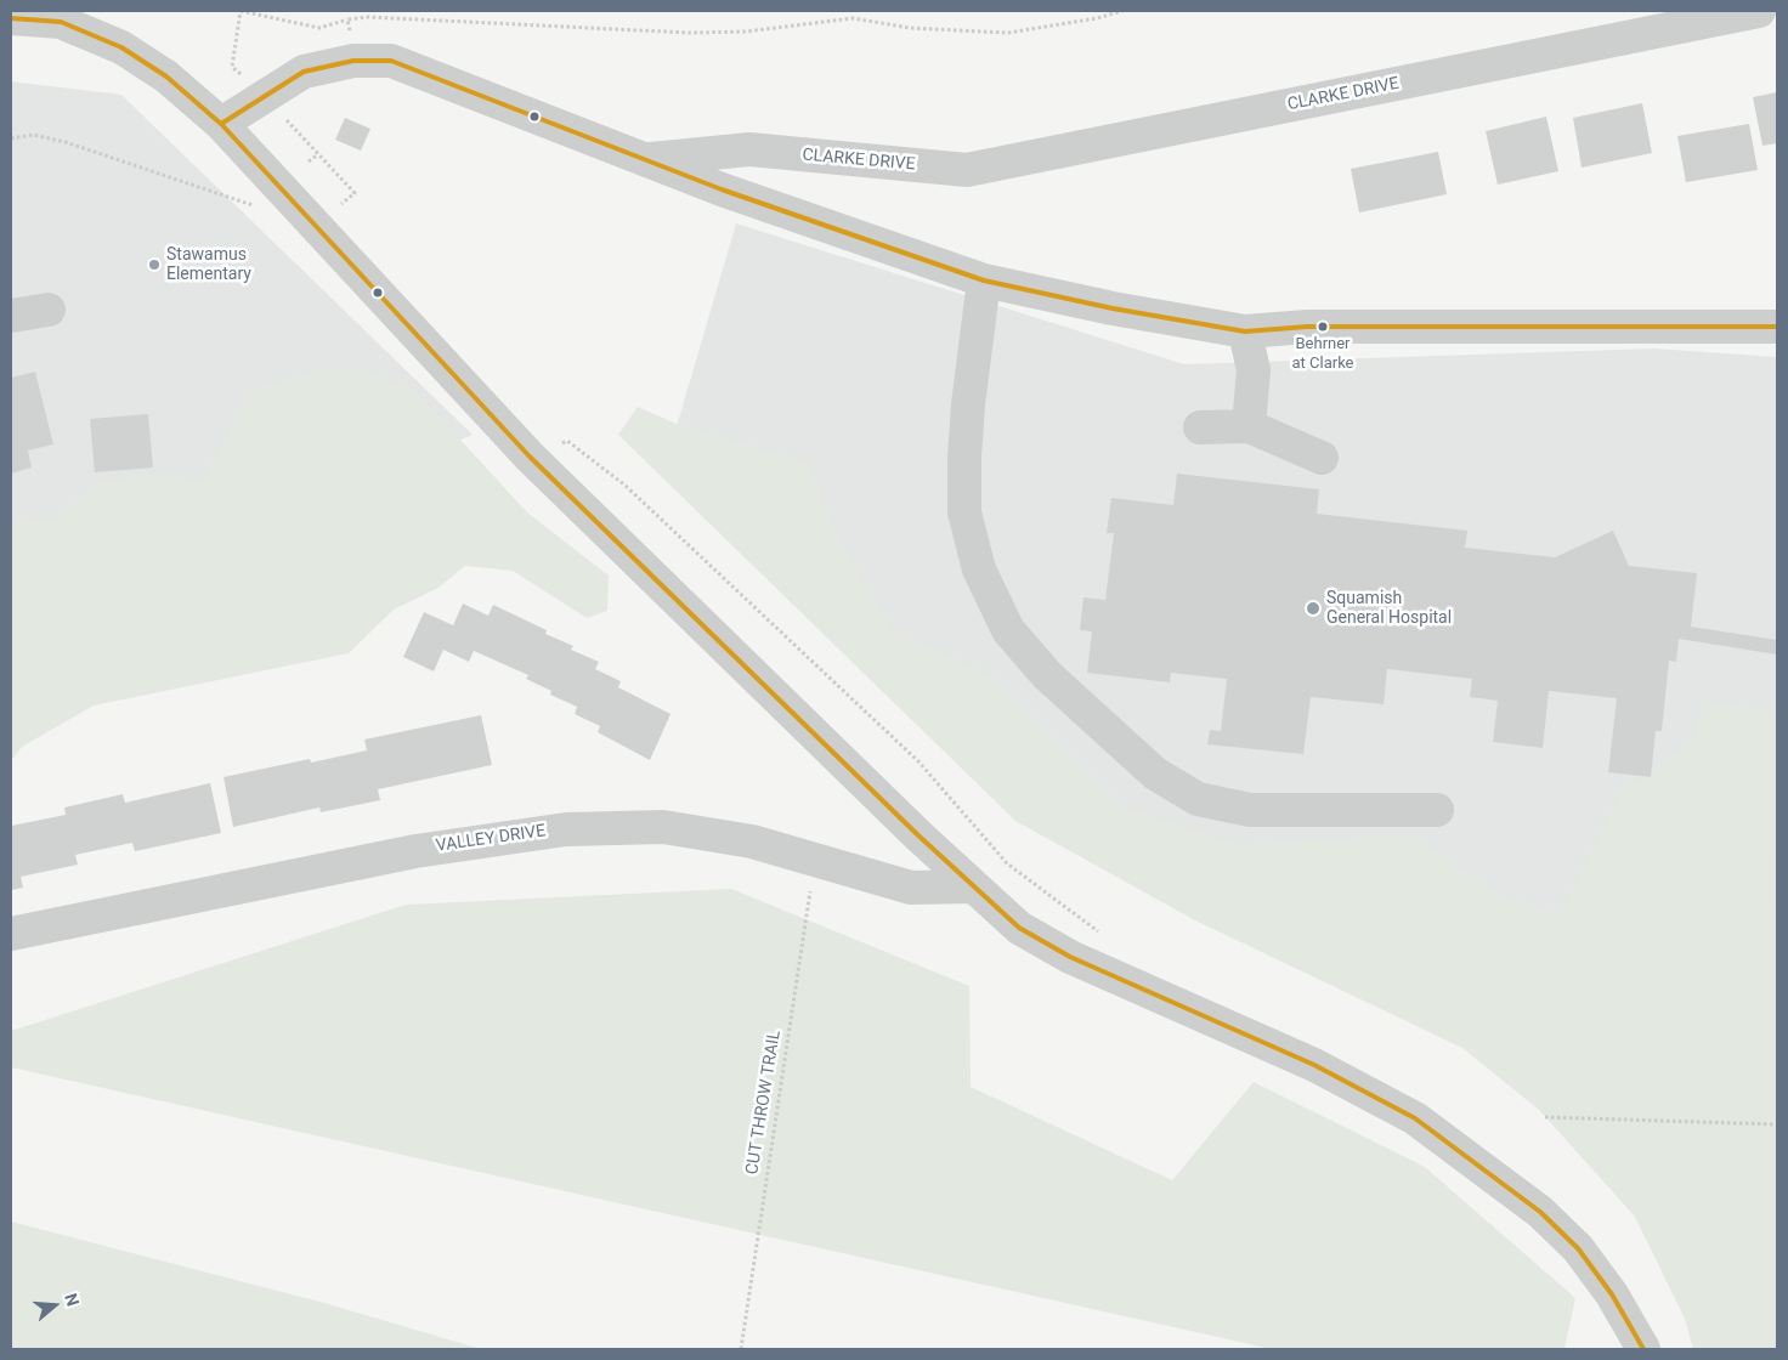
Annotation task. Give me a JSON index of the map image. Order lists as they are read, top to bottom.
{
  "streets": {
    "street": ["CLARKE DRIVE", "VALLEY DRIVE"],
    "path": ["CUT THROW TRAIL"]
  },
  "crossings": [
    ["VALLEY DRIVE", "CUT THROW TRAIL"]
  ],
  "places": ["Stawamus Elementary", "Behrner at Clarke", "Squamish General Hospital"],
  "north": "right"
}
